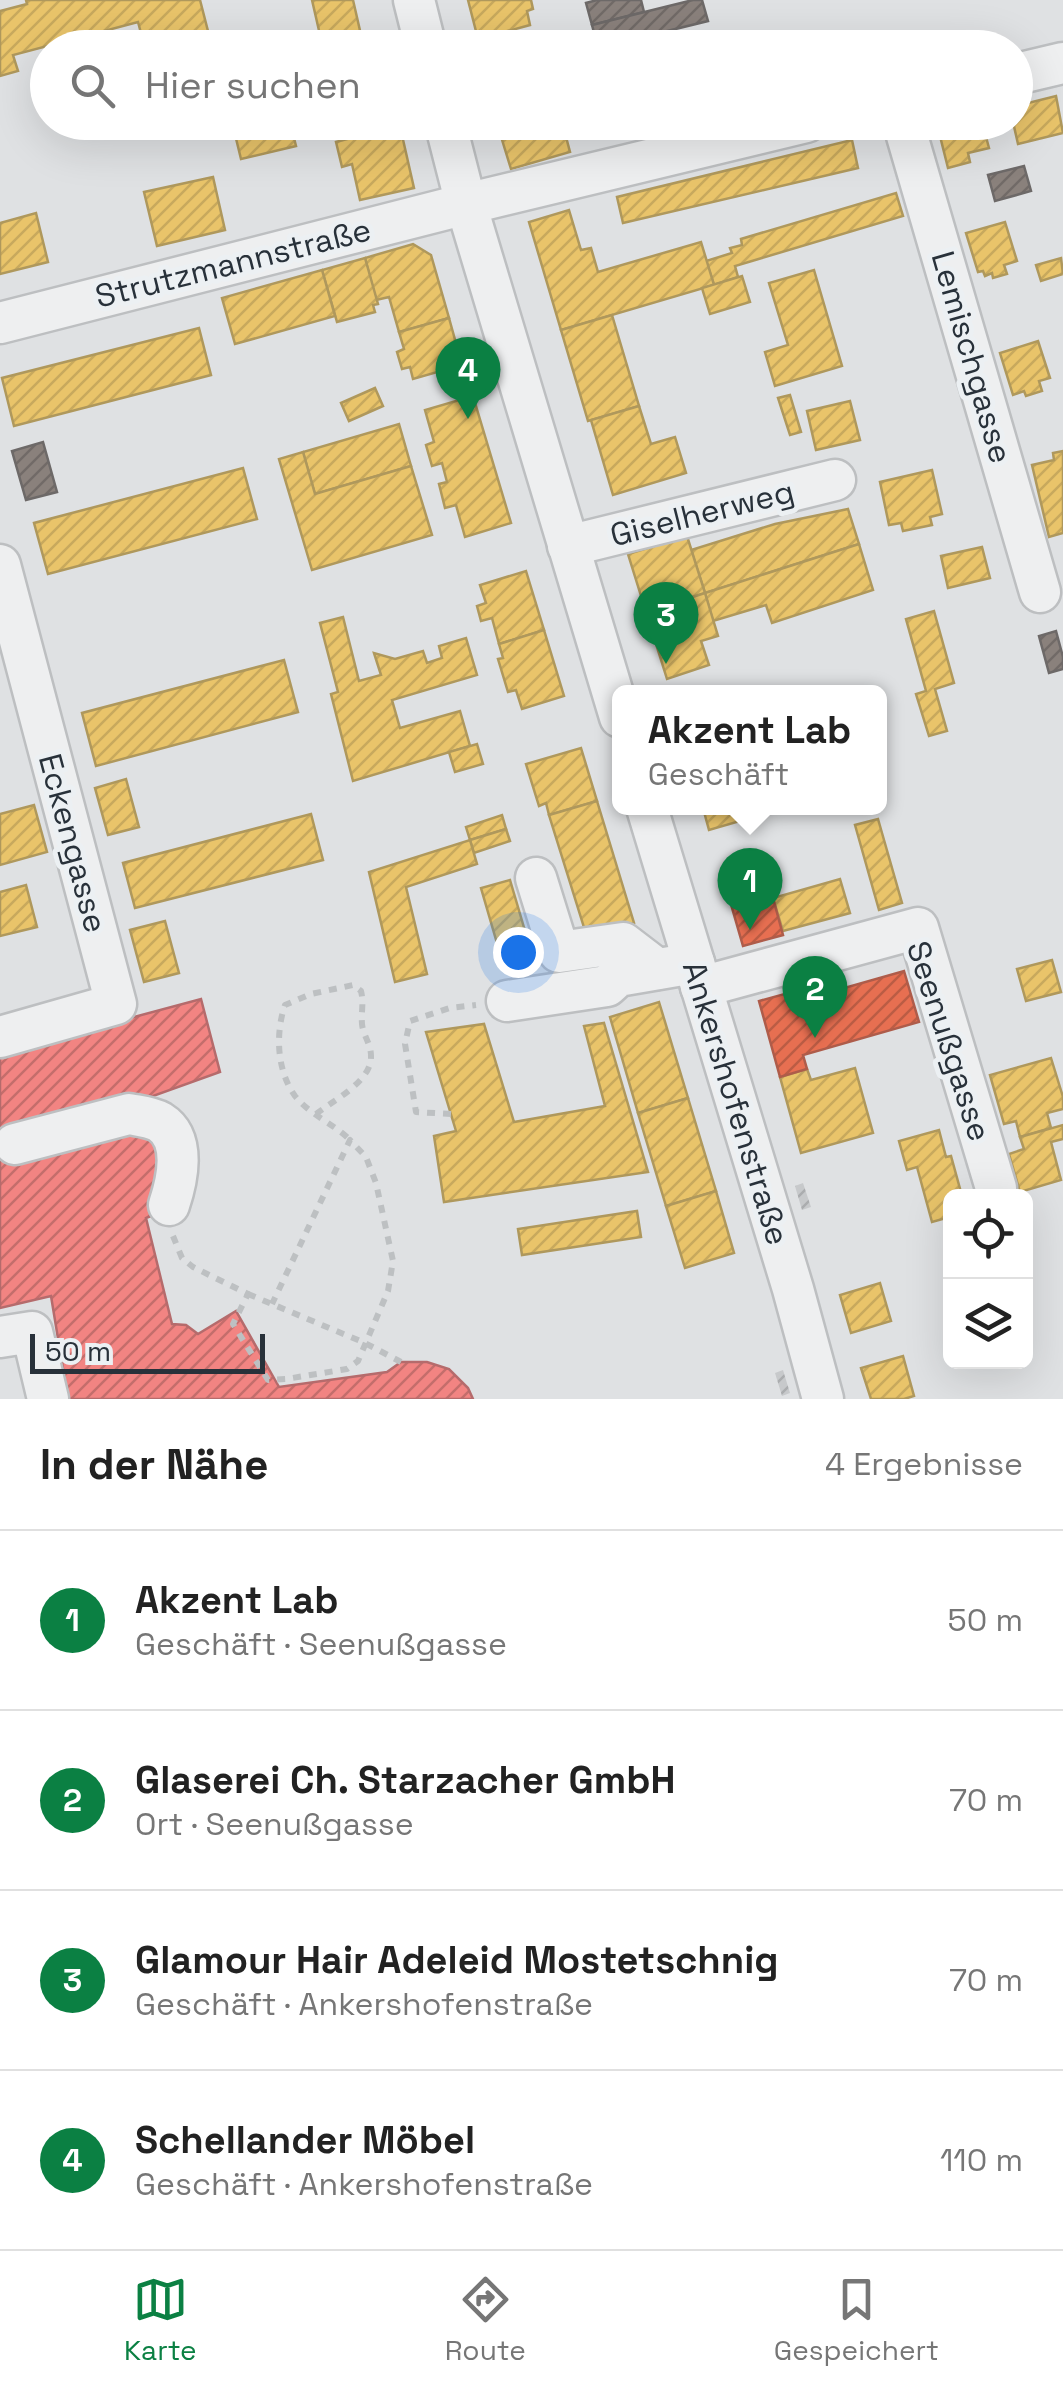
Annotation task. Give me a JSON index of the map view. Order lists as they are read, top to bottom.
{
  "streets": {
    "street": [
      "Strutzmannstraße",
      "Lemischgasse",
      "Giselherweg",
      "Eckengasse",
      "Seenußgasse",
      "Ankershofenstraße"
    ]
  },
  "crossings": [
    ["Seenußgasse", "Ankershofenstraße"]
  ],
  "scale_bar": "50 m",
  "page": {
    "search": "Hier suchen",
    "pins": [
      "4",
      "3",
      "1",
      "2"
    ],
    "popup": ["Akzent Lab", "Geschäft"],
    "scale": "50 m",
    "heading": ["In der Nähe", "4 Ergebnisse"],
    "list": [
      {
        "mark": "1",
        "name": "Akzent Lab",
        "note": "Geschäft · Seenußgasse",
        "value": "50 m"
      },
      {
        "mark": "2",
        "name": "Glaserei Ch. Starzacher GmbH",
        "note": "Ort · Seenußgasse",
        "value": "70 m"
      },
      {
        "mark": "3",
        "name": "Glamour Hair Adeleid Mostetschnig",
        "note": "Geschäft · Ankershofenstraße",
        "value": "70 m"
      },
      {
        "mark": "4",
        "name": "Schellander Möbel",
        "note": "Geschäft · Ankershofenstraße",
        "value": "110 m"
      }
    ],
    "nav": ["Karte", "Route", "Gespeichert"]
  }
}
